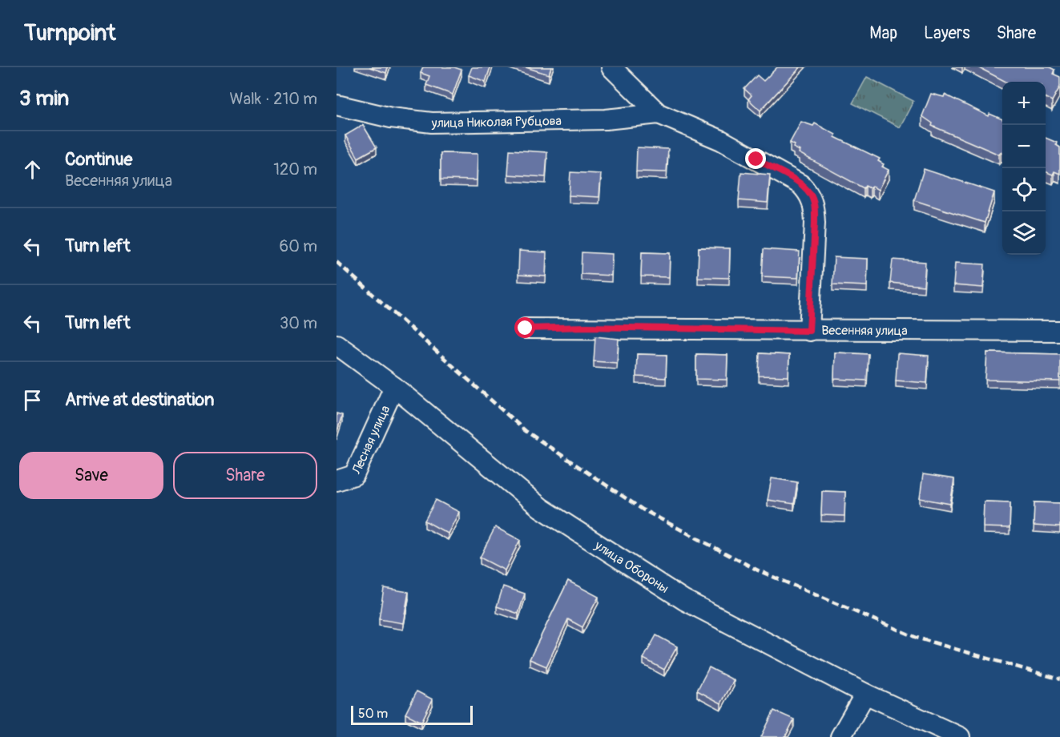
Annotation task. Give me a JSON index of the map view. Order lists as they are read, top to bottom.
{
  "streets": {
    "street": [
      "улица Николая Рубцова",
      "Весенняя улица",
      "Лесная улица",
      "улица Обороны"
    ]
  },
  "crossings": [
    ["Лесная улица", "улица Обороны"]
  ],
  "scale_bar": "50 m",
  "page": {
    "header": "Turnpoint",
    "nav": ["Map", "Layers", "Share"],
    "heading": ["3 min", "Walk · 210 m"],
    "map_buttons": ["+", "−"],
    "list": [
      ["Continue", "Весенняя улица", "120 m"],
      ["Turn left", "60 m"],
      ["Turn left", "30 m"],
      "Arrive at destination"
    ],
    "buttons": ["Save", "Share"],
    "scale": "50 m"
  }
}
